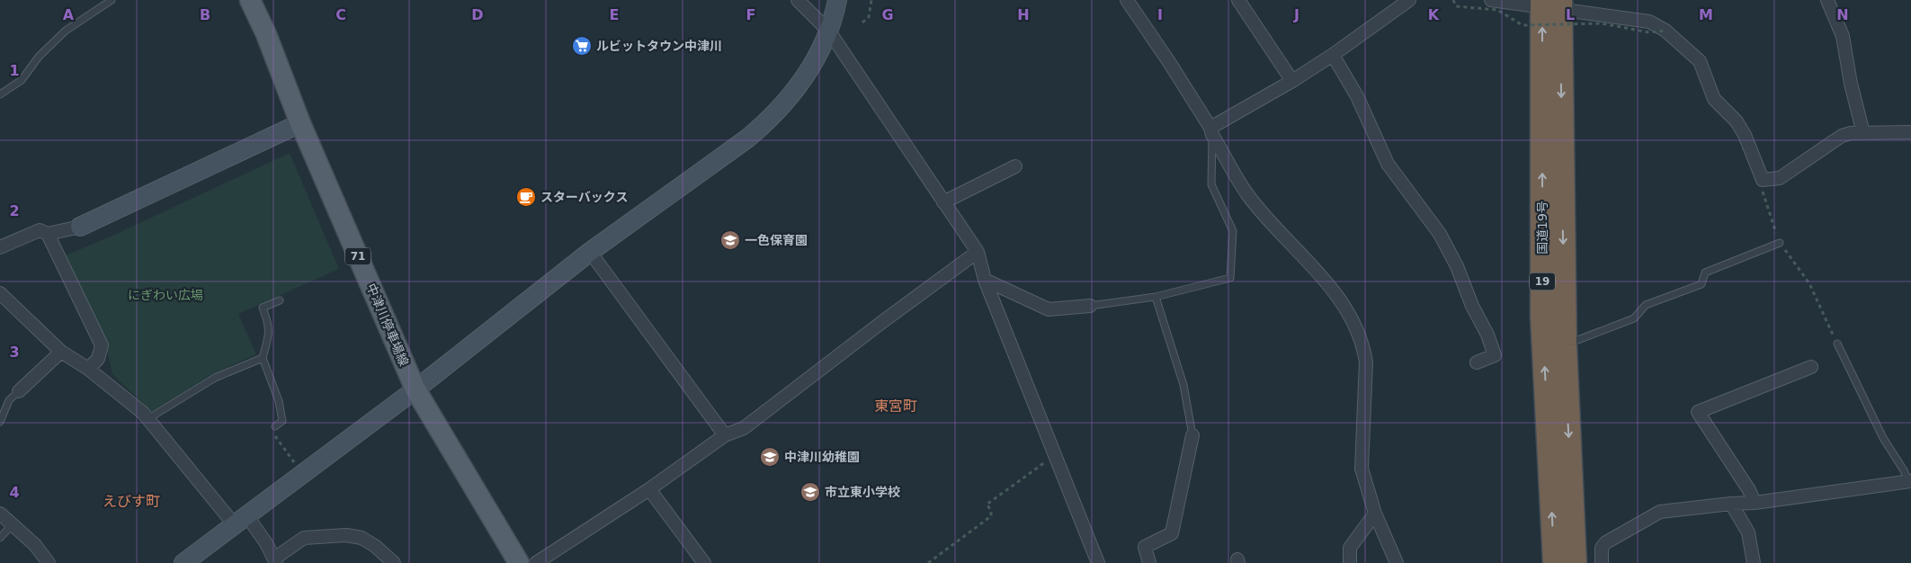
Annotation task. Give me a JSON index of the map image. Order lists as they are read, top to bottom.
{
  "streets": {
    "highway": ["国道19号", "19"],
    "main road": ["71", "中津川停車場線"]
  },
  "districts": ["東宮町", "えびす町"],
  "parks": ["にぎわい広場"],
  "places": {
    "supermarket": ["ルビットタウン中津川"],
    "cafe": ["スターバックス"],
    "school or university": ["一色保育園", "中津川幼稚園", "市立東小学校"]
  },
  "grid": {
    "columns": [
      "A",
      "B",
      "C",
      "D",
      "E",
      "F",
      "G",
      "H",
      "I",
      "J",
      "K",
      "L",
      "M",
      "N"
    ],
    "rows": [
      "1",
      "2",
      "3",
      "4"
    ]
  }
}
